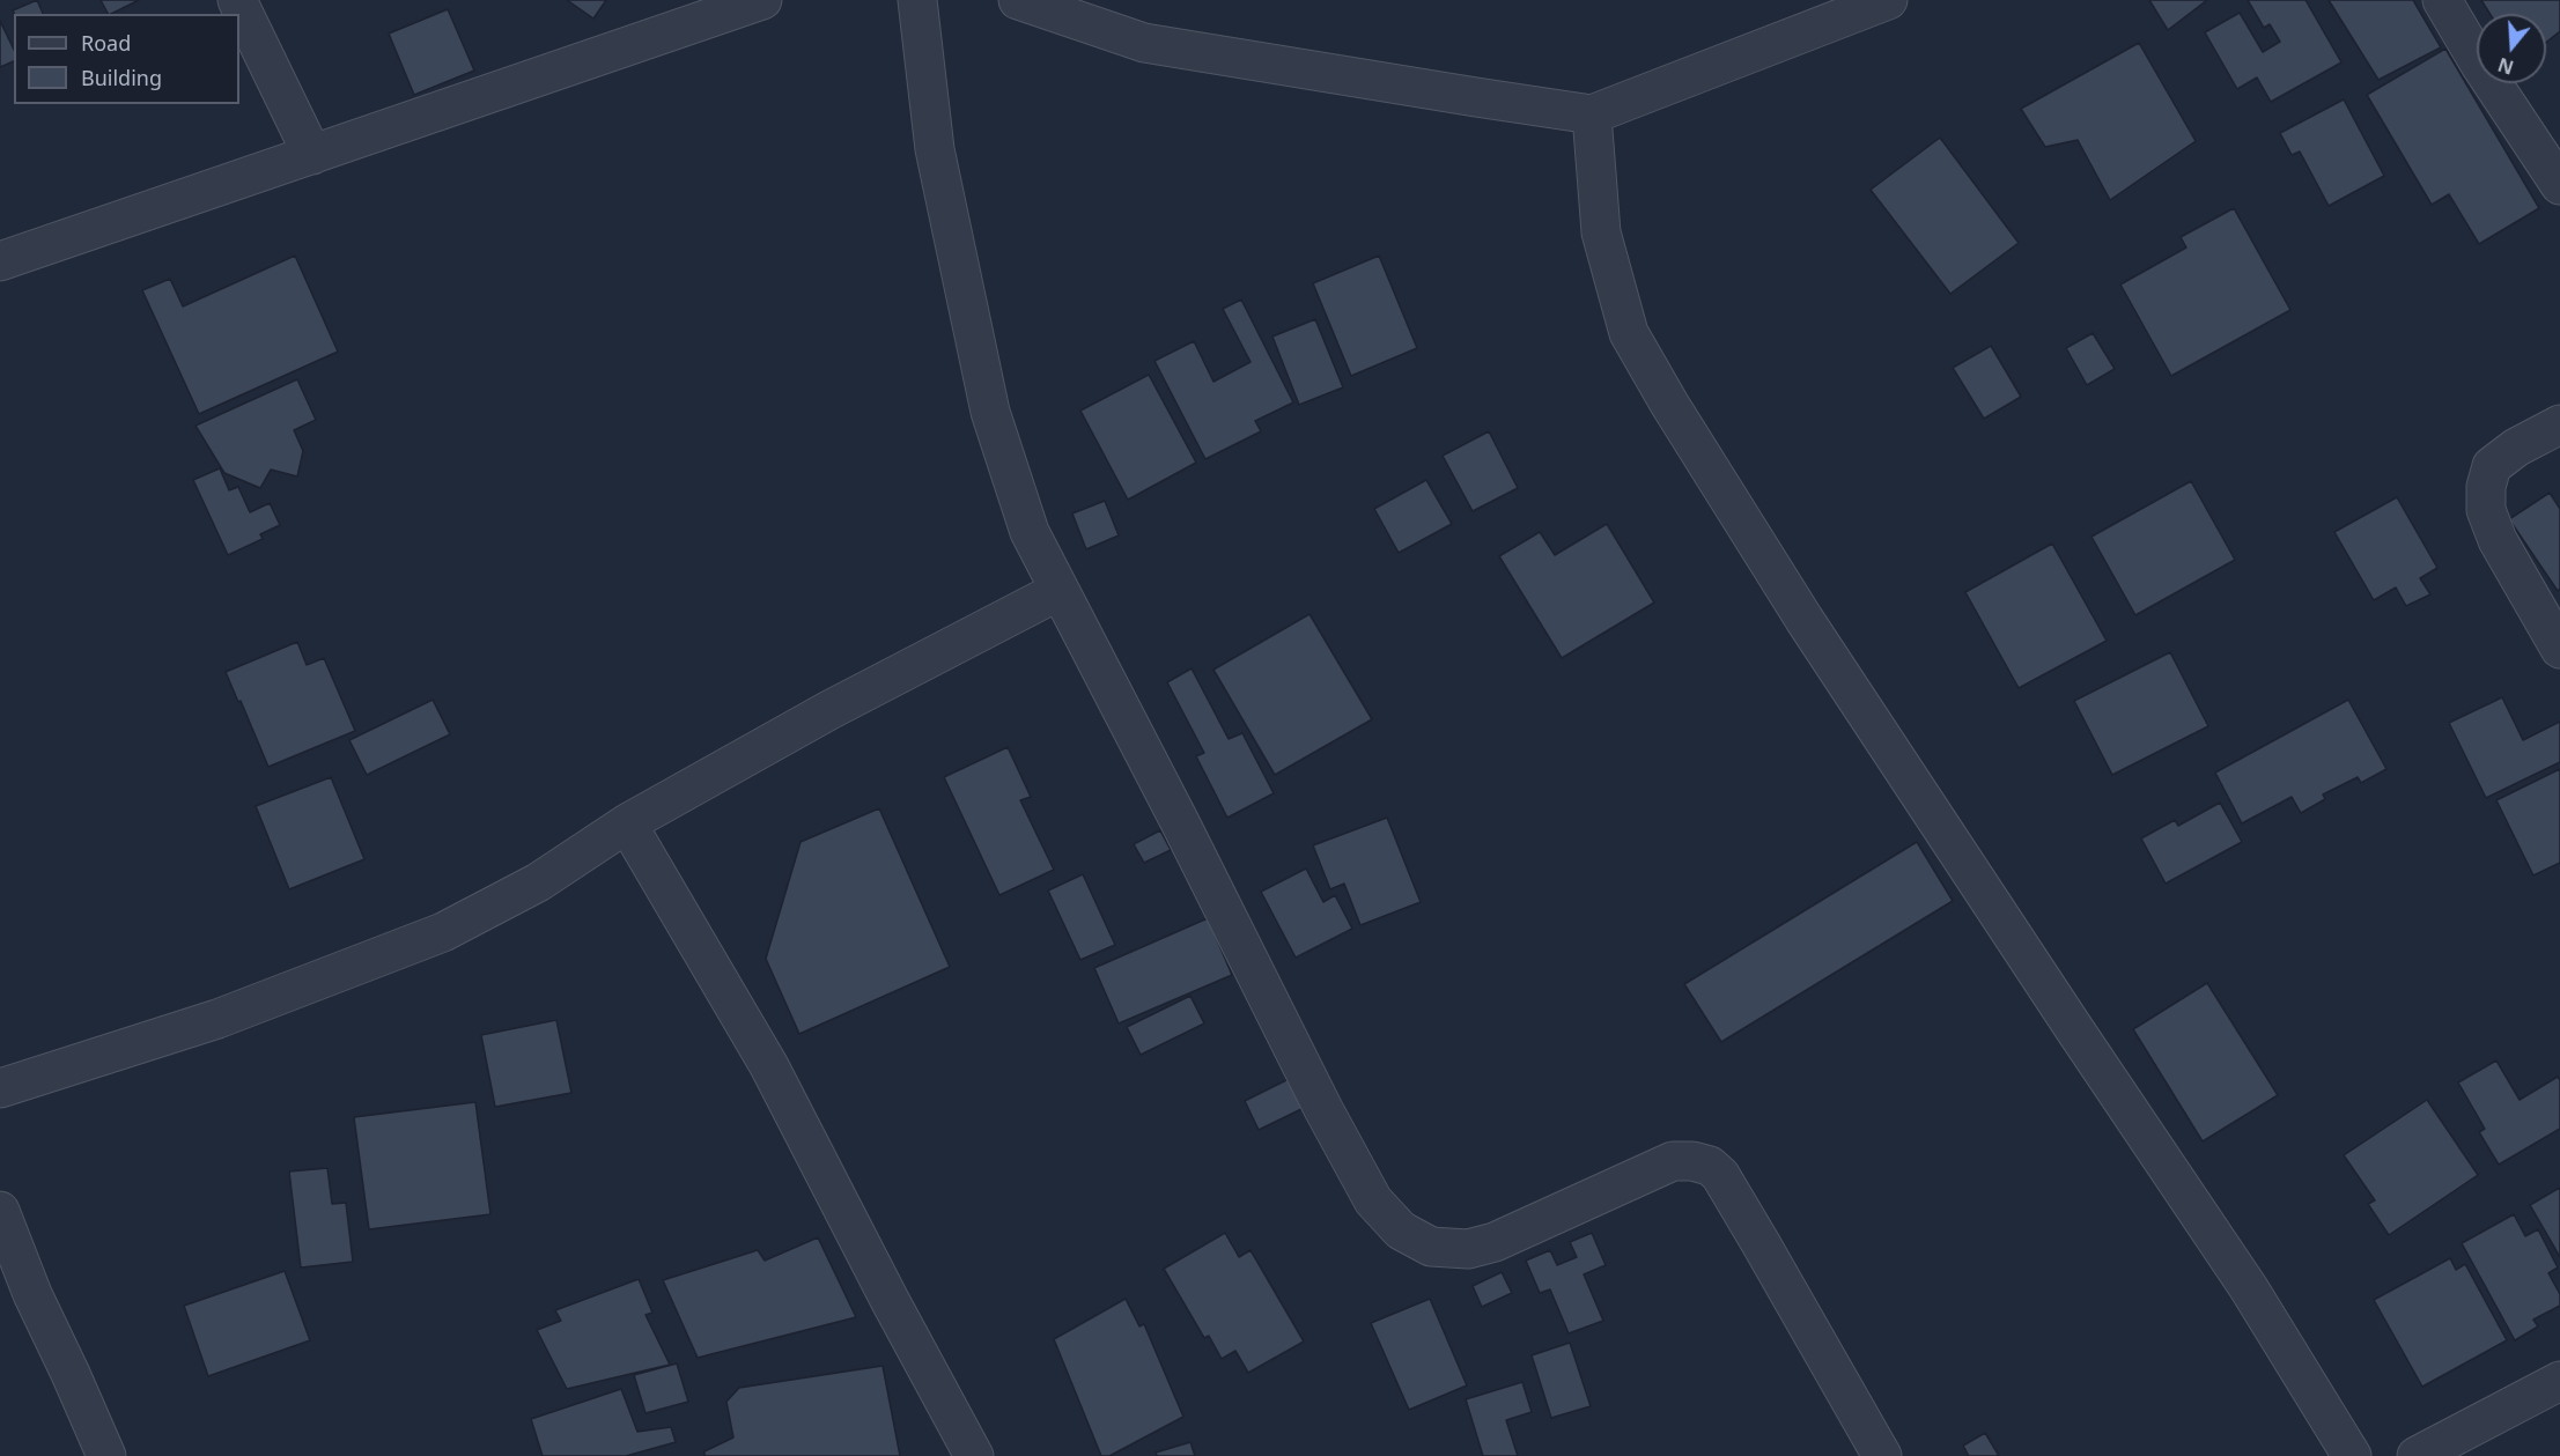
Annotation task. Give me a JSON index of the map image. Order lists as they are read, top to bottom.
{
  "legend": ["Road", "Building"],
  "north": "bottom"
}
